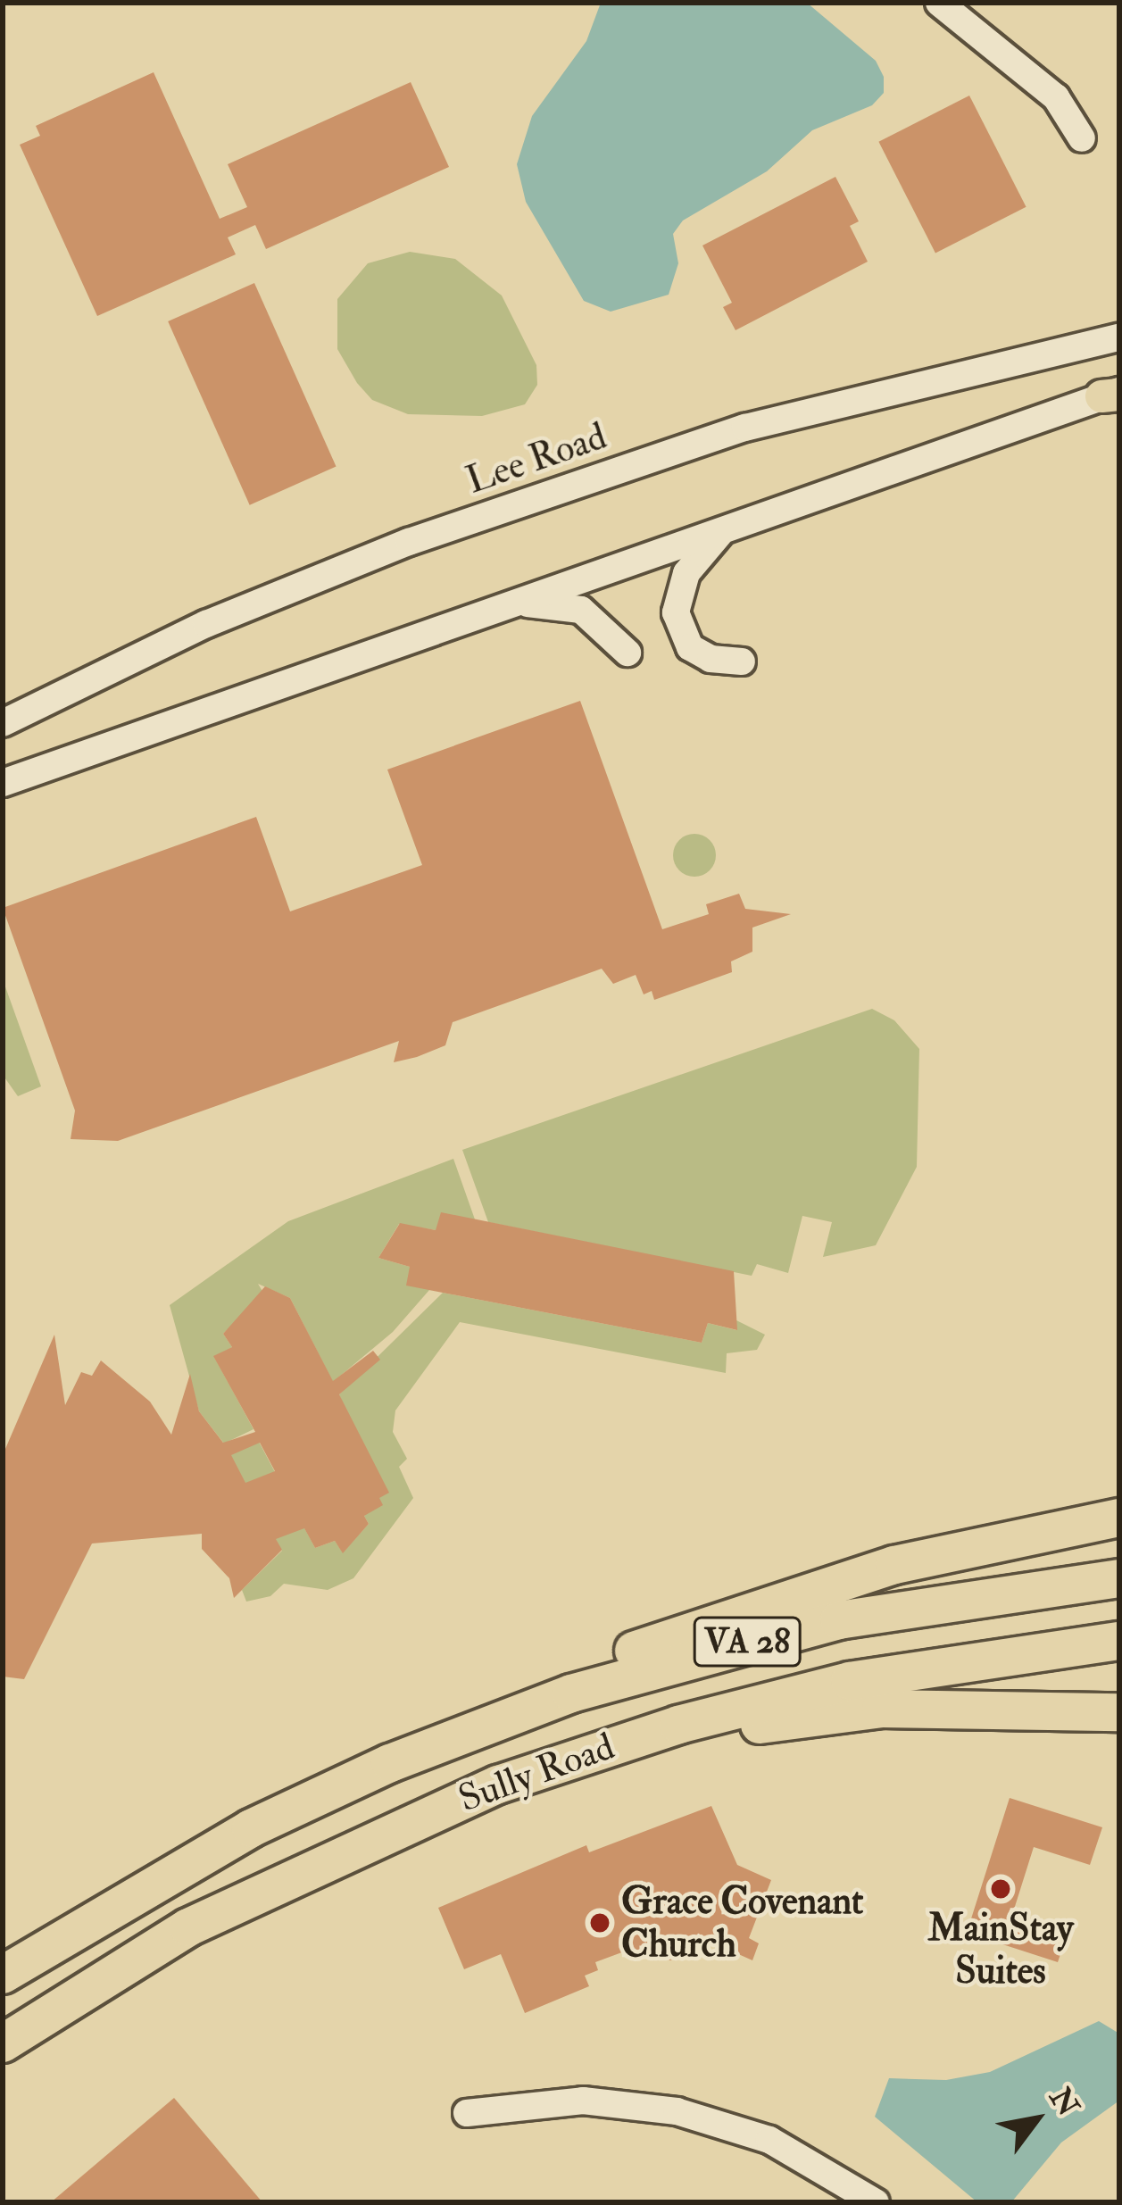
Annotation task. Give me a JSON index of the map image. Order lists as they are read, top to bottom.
{
  "streets": {
    "highway": ["VA 28", "Sully Road"],
    "street": ["Lee Road"]
  },
  "places": ["MainStay Suites", "Grace Covenant Church"],
  "north": "top right"
}
